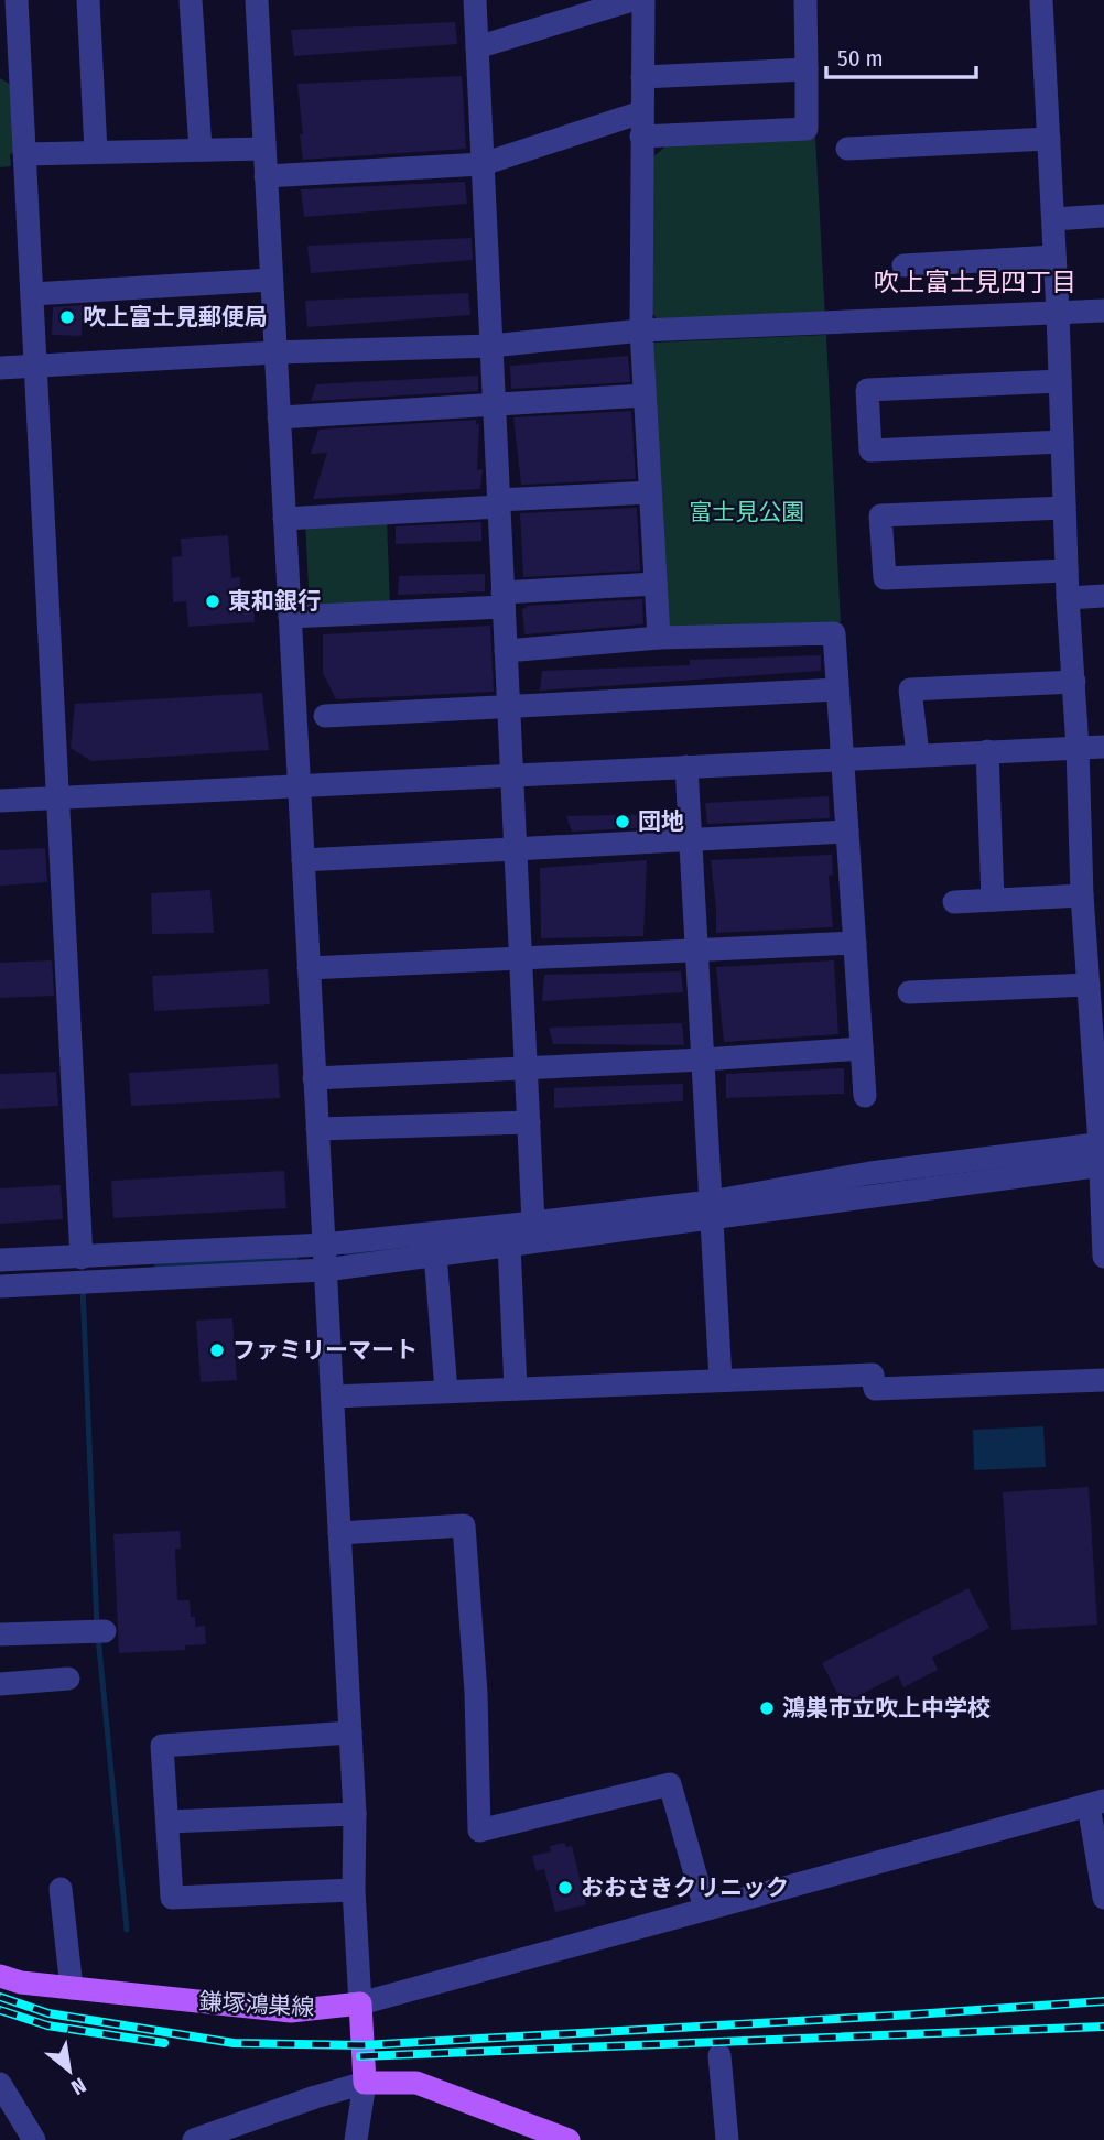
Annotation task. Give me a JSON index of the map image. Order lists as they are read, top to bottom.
{
  "streets": {
    "main road": ["鎌塚鴻巣線"]
  },
  "districts": ["吹上富士見四丁目"],
  "parks": ["富士見公園"],
  "places": [
    "吹上富士見郵便局",
    "東和銀行",
    "団地",
    "ファミリーマート",
    "鴻巣市立吹上中学校",
    "おおさきクリニック"
  ],
  "scale_bar": "50 m",
  "north": "bottom right"
}
